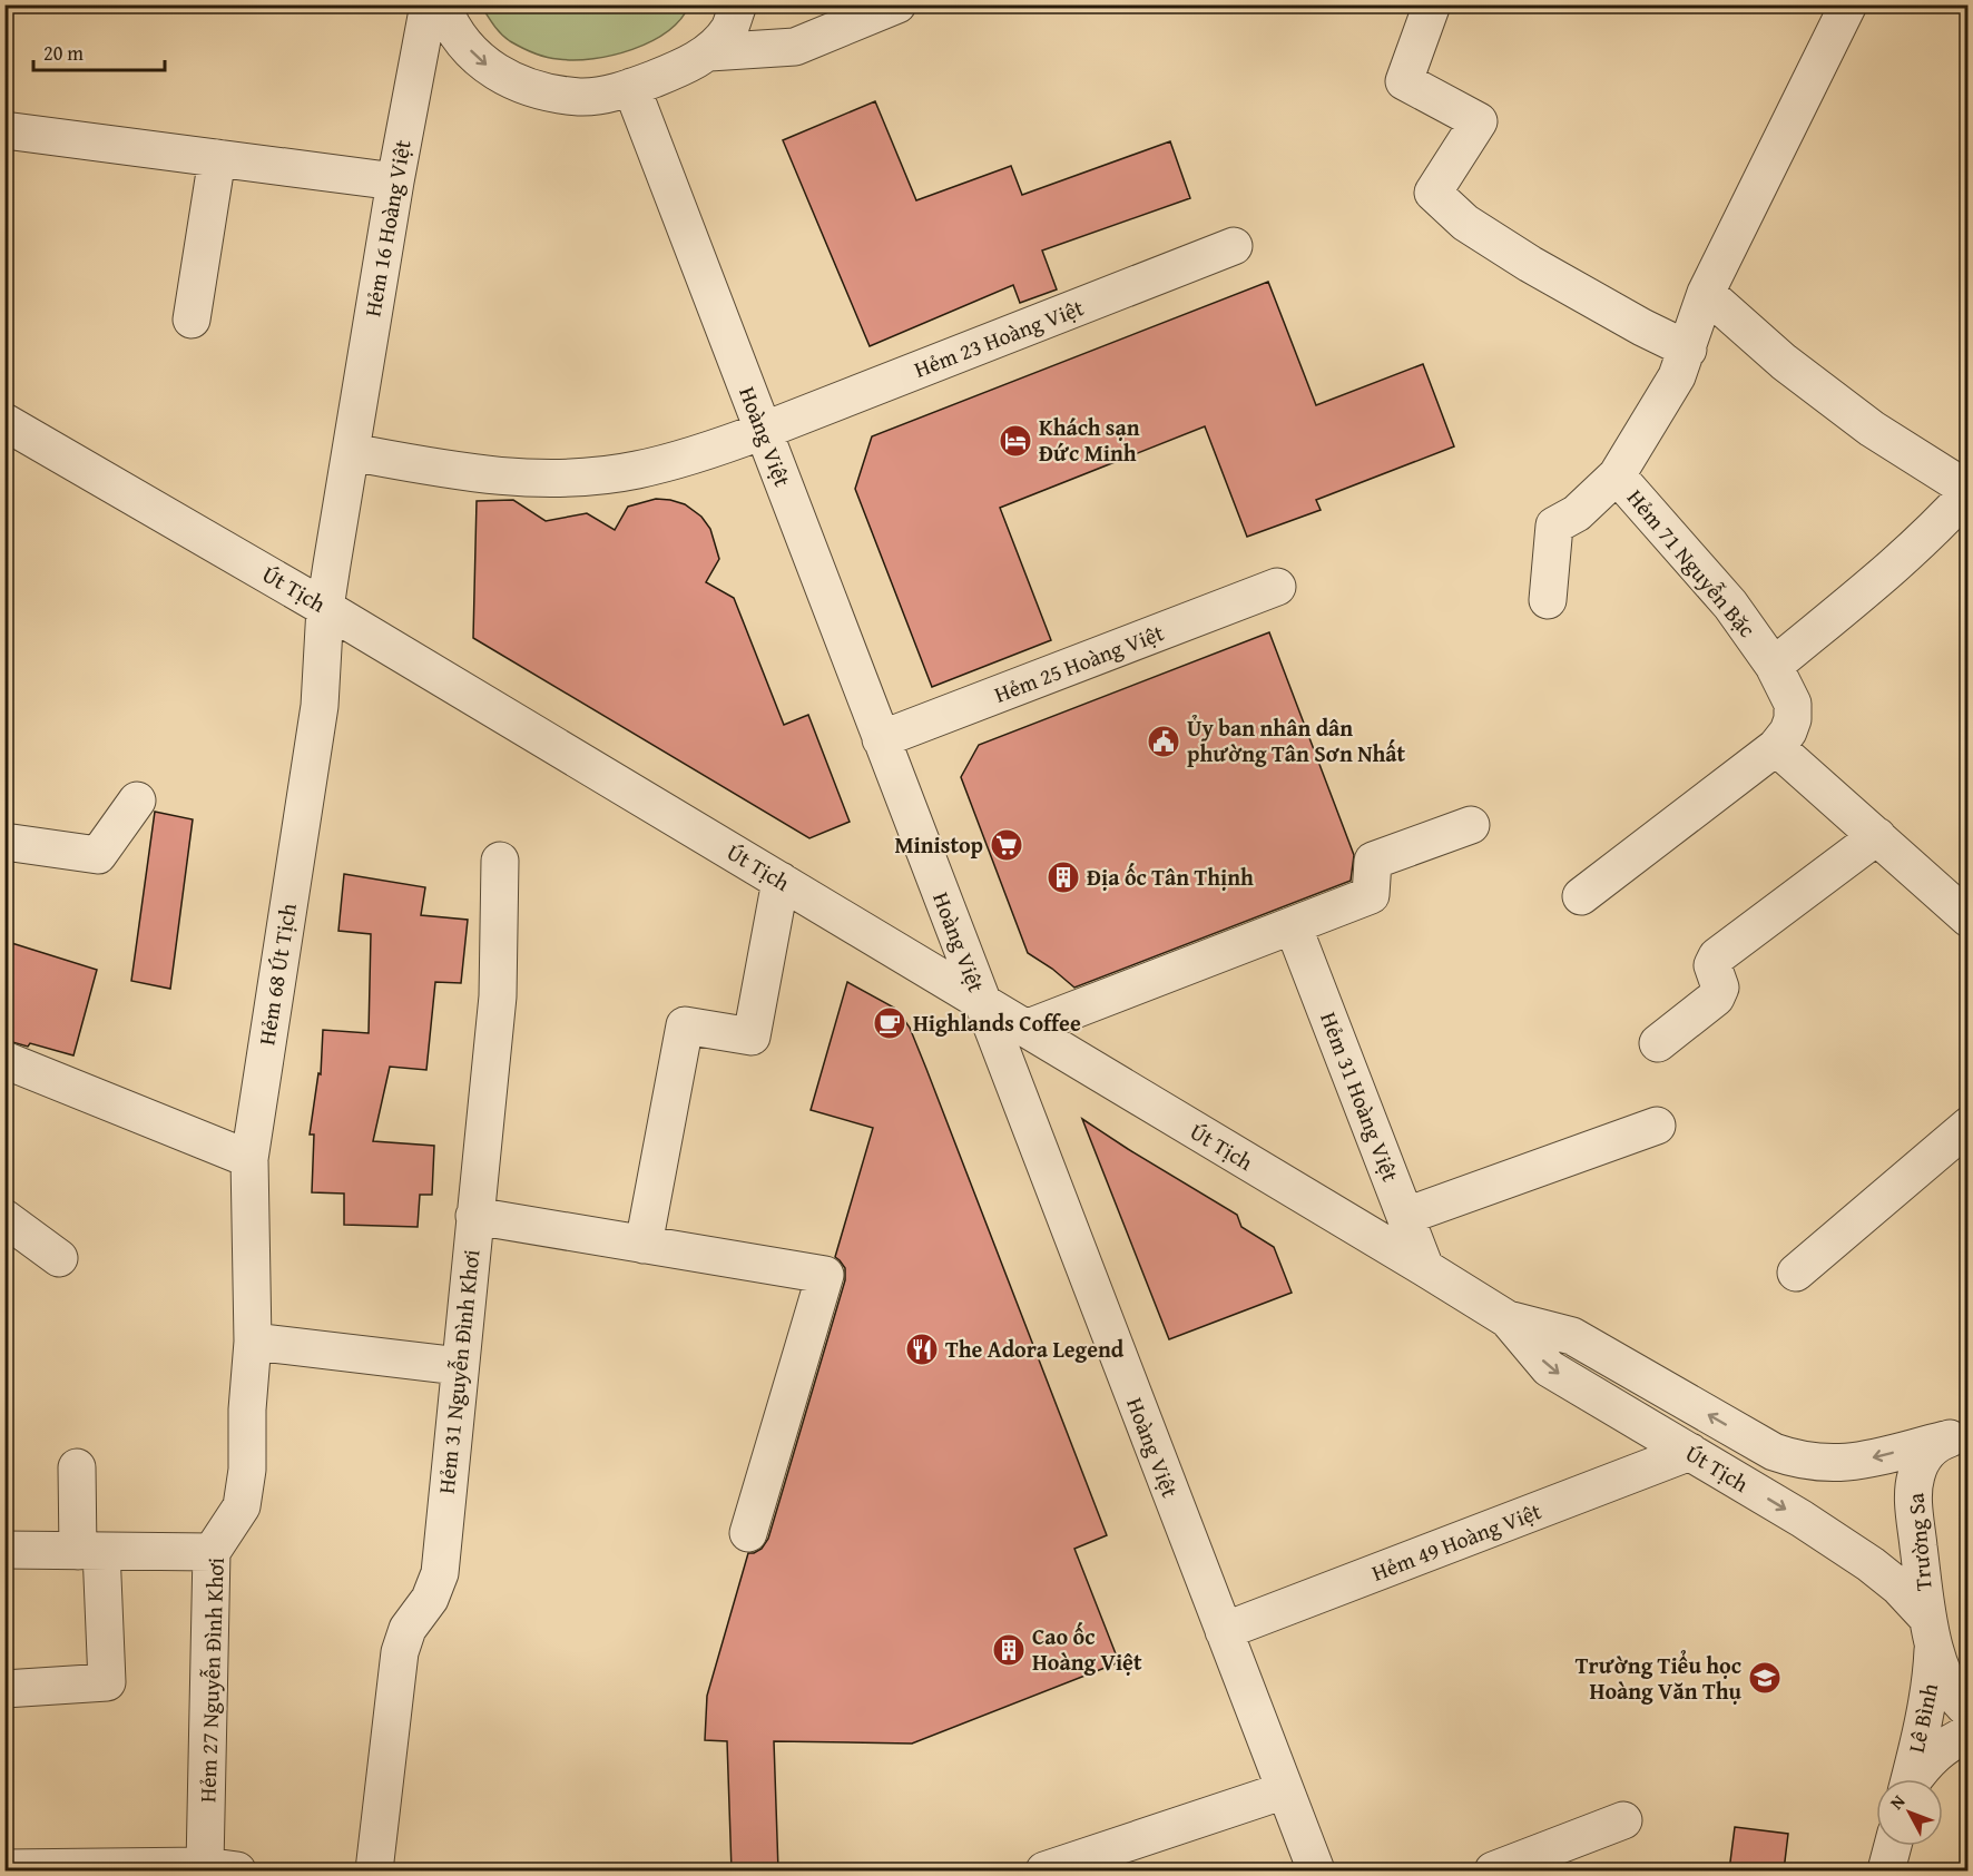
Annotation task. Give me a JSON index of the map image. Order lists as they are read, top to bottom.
{
  "streets": {
    "street": [
      "Hẻm 16 Hoàng Việt",
      "Hẻm 23 Hoàng Việt",
      "Hoàng Việt",
      "Hẻm 71 Nguyễn Bặc",
      "Út Tịch",
      "Hẻm 25 Hoàng Việt",
      "Hẻm 68 Út Tịch",
      "Hẻm 31 Hoàng Việt",
      "Hẻm 31 Nguyễn Đình Khơi",
      "Hẻm 49 Hoàng Việt",
      "Trường Sa",
      "Hẻm 27 Nguyễn Đình Khơi",
      "Lê Bình"
    ]
  },
  "crossings": [
    ["Hẻm 16 Hoàng Việt", "Út Tịch"],
    ["Hẻm 16 Hoàng Việt", "Hẻm 68 Út Tịch"],
    ["Hẻm 23 Hoàng Việt", "Hoàng Việt"],
    ["Hoàng Việt", "Út Tịch"],
    ["Hoàng Việt", "Hẻm 25 Hoàng Việt"],
    ["Hoàng Việt", "Hẻm 49 Hoàng Việt"],
    ["Út Tịch", "Hẻm 68 Út Tịch"],
    ["Út Tịch", "Hẻm 31 Hoàng Việt"],
    ["Út Tịch", "Hẻm 49 Hoàng Việt"],
    ["Út Tịch", "Trường Sa"],
    ["Út Tịch", "Lê Bình"],
    ["Hẻm 68 Út Tịch", "Hẻm 27 Nguyễn Đình Khơi"],
    ["Trường Sa", "Lê Bình"]
  ],
  "one_way": ["Trường Sa"],
  "places": {
    "hotel": ["Khách sạn Đức Minh"],
    "public building": ["Ủy ban nhân dân phường Tân Sơn Nhất"],
    "supermarket": ["Ministop"],
    "building": ["Địa ốc Tân Thịnh", "Cao ốc Hoàng Việt"],
    "cafe": ["Highlands Coffee"],
    "restaurant": ["The Adora Legend"],
    "school or university": ["Trường Tiểu học Hoàng Văn Thụ"]
  },
  "scale_bar": "20 m",
  "north": "top left"
}
